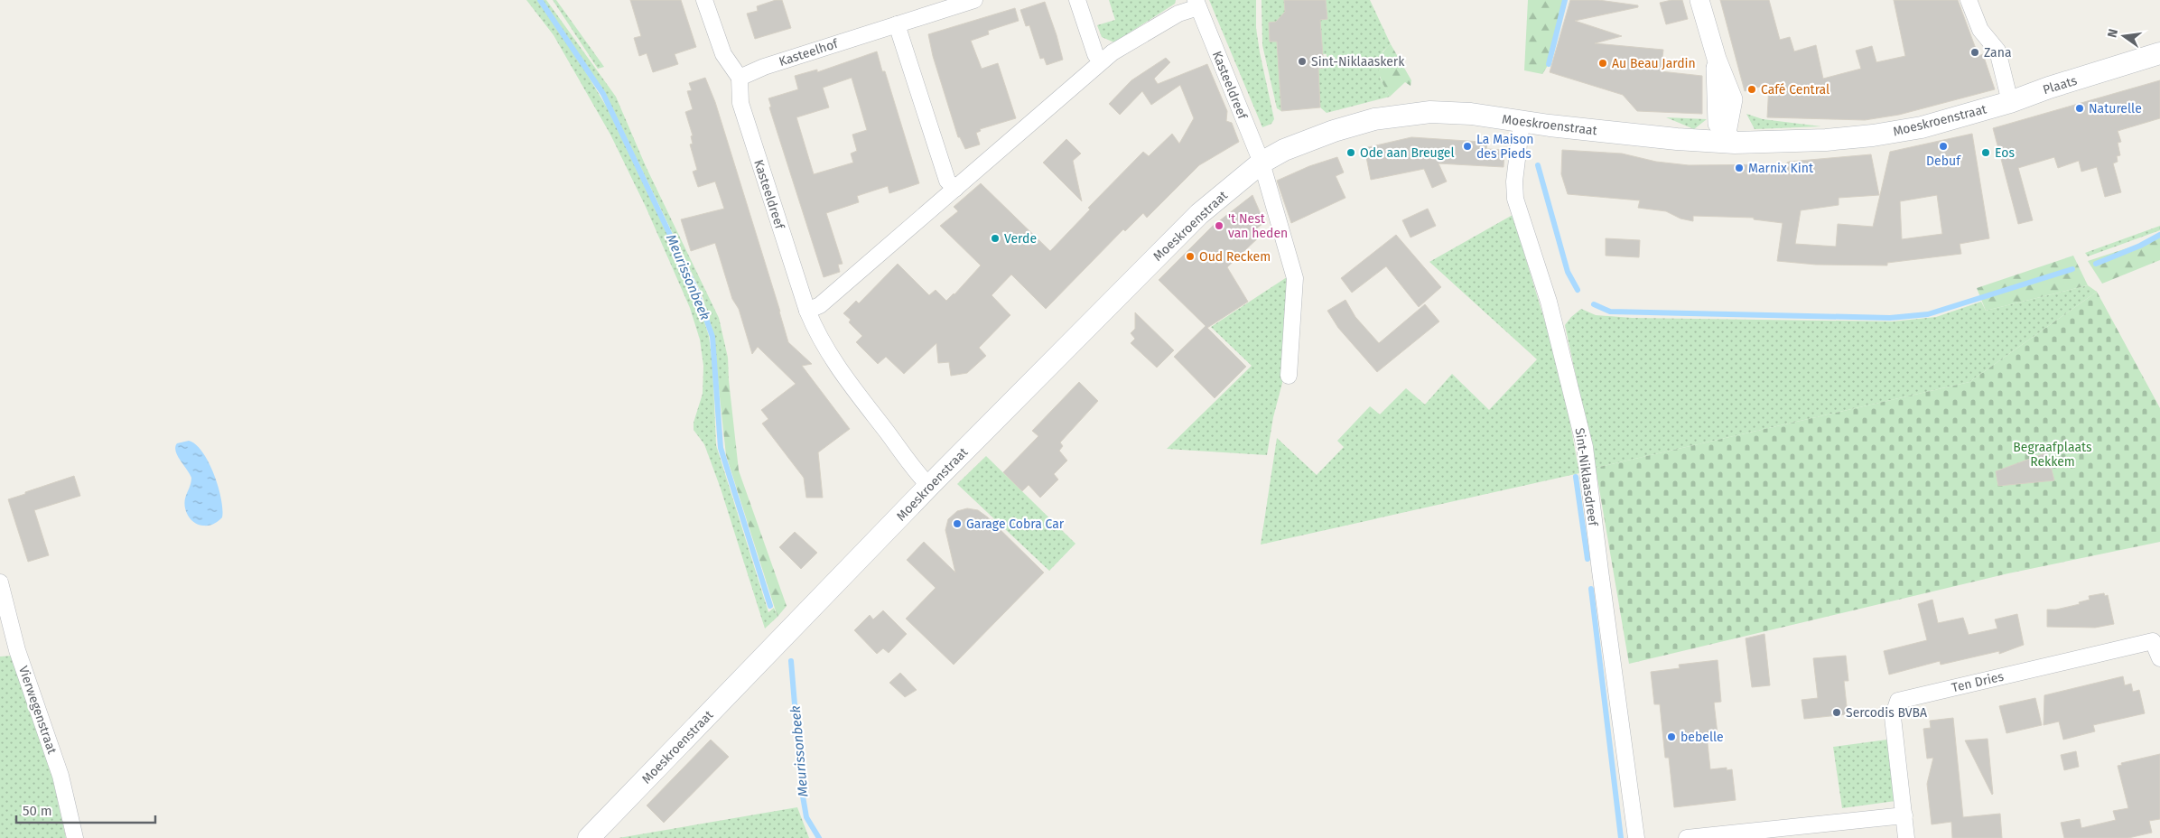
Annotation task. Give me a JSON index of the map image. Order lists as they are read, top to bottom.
{
  "streets": {
    "main road": ["Plaats", "Moeskroenstraat"],
    "street": [
      "Kasteelhof",
      "Kasteeldreef",
      "Sint-Niklaasdreef",
      "Ten Dries",
      "Vierwegenstraat"
    ]
  },
  "crossings": [
    ["Kasteelhof", "Kasteeldreef"],
    ["Kasteeldreef", "Moeskroenstraat"],
    ["Plaats", "Moeskroenstraat"],
    ["Moeskroenstraat", "Sint-Niklaasdreef"]
  ],
  "water": ["Meurissonbeek"],
  "parks": ["Begraafplaats Rekkem"],
  "places": [
    "Zana",
    "Sint-Niklaaskerk",
    "Au Beau Jardin",
    "Café Central",
    "Naturelle",
    "La Maison des Pieds",
    "Debuf",
    "Ode aan Breugel",
    "Eos",
    "Marnix Kint",
    "'t Nest van heden",
    "Verde",
    "Oud Reckem",
    "Garage Cobra Car",
    "Sercodis BVBA",
    "bebelle"
  ],
  "scale_bar": "50 m",
  "north": "left"
}
